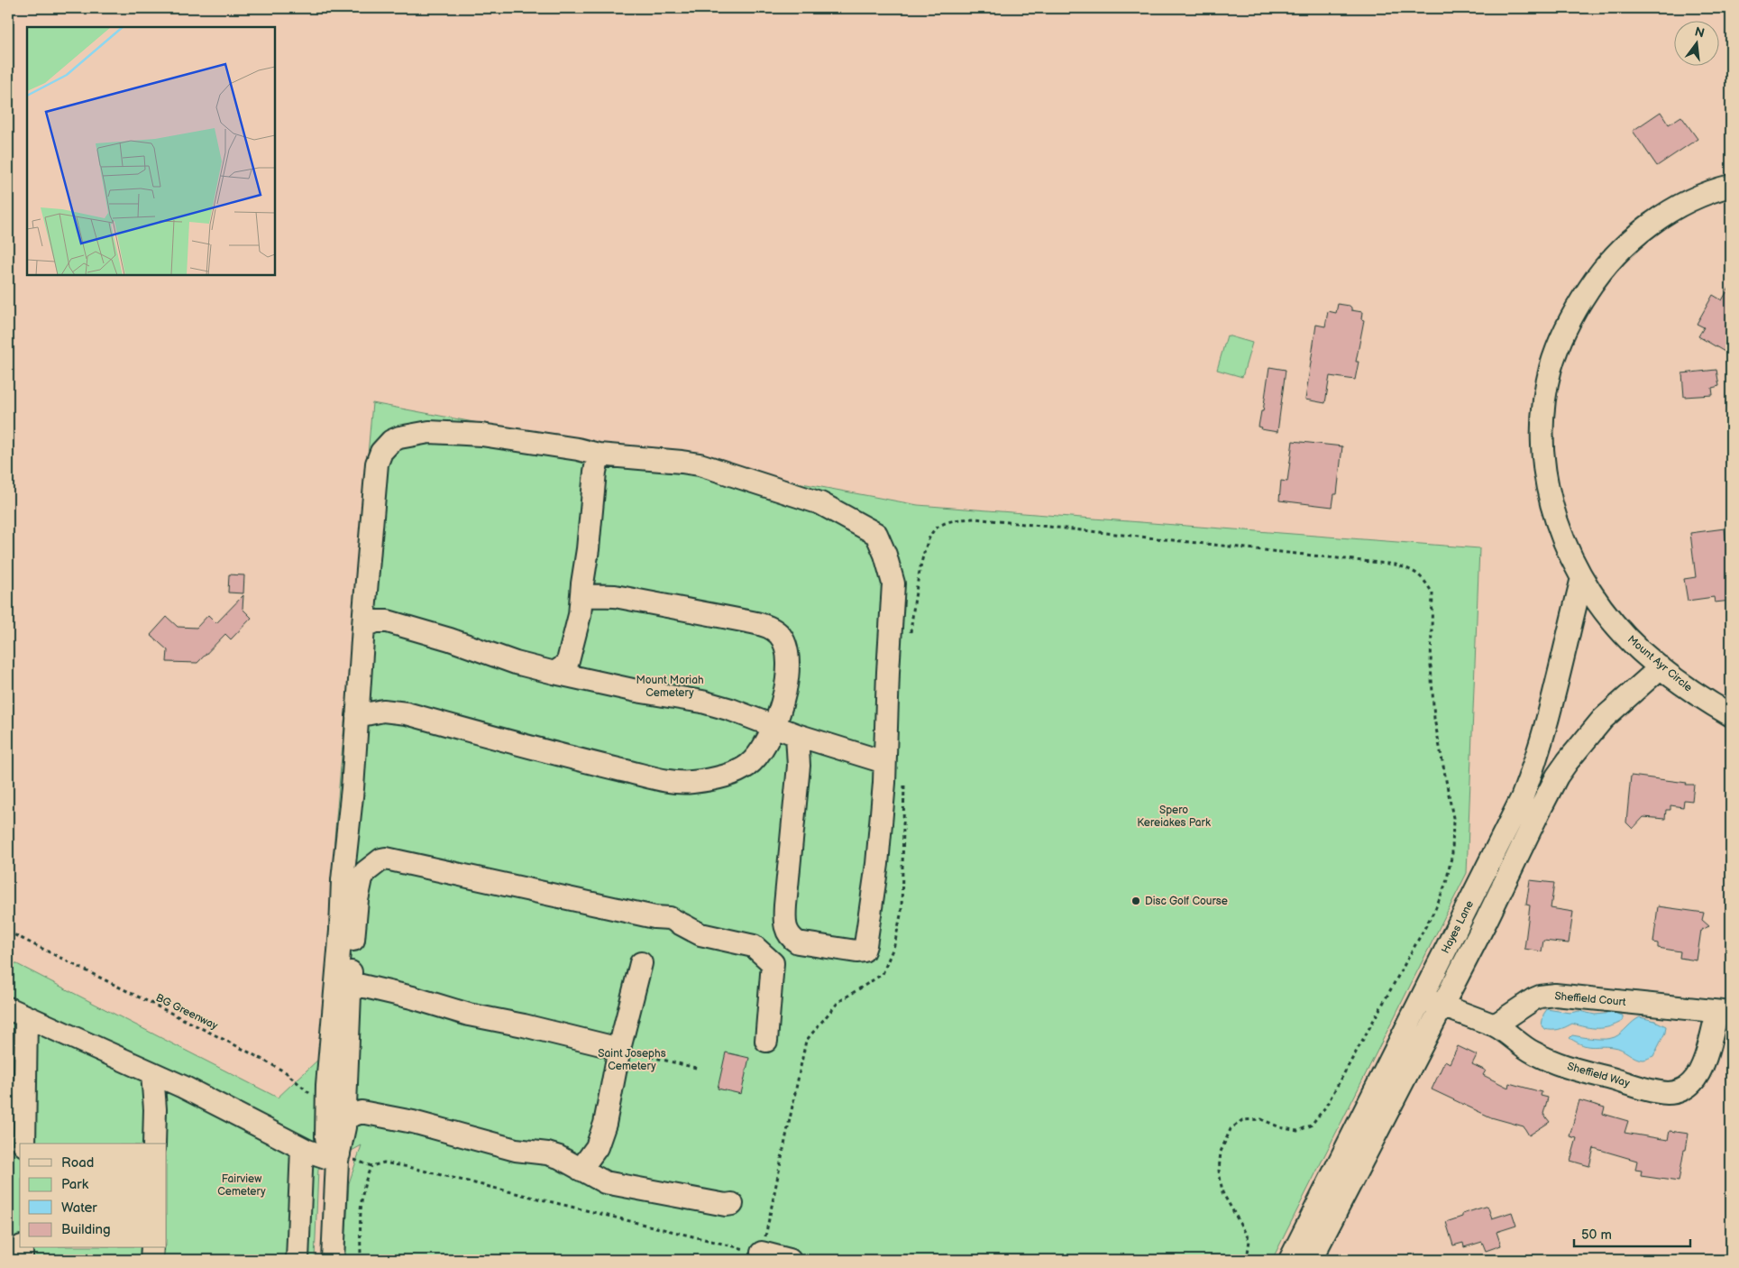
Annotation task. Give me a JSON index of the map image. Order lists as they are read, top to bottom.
{
  "streets": {
    "street": [
      "Mount Ayr Circle",
      "Hayes Lane",
      "Sheffield Court",
      "Sheffield Way"
    ],
    "path": ["BG Greenway"]
  },
  "crossings": [
    ["Mount Ayr Circle", "Hayes Lane"],
    ["Sheffield Court", "Sheffield Way"]
  ],
  "parks": [
    "Mount Moriah Cemetery",
    "Spero Kereiakes Park",
    "Saint Josephs Cemetery",
    "Fairview Cemetery"
  ],
  "places": ["Disc Golf Course"],
  "legend": [
    "Road",
    "Park",
    "Water",
    "Building"
  ],
  "scale_bar": "50 m",
  "north": "top"
}
